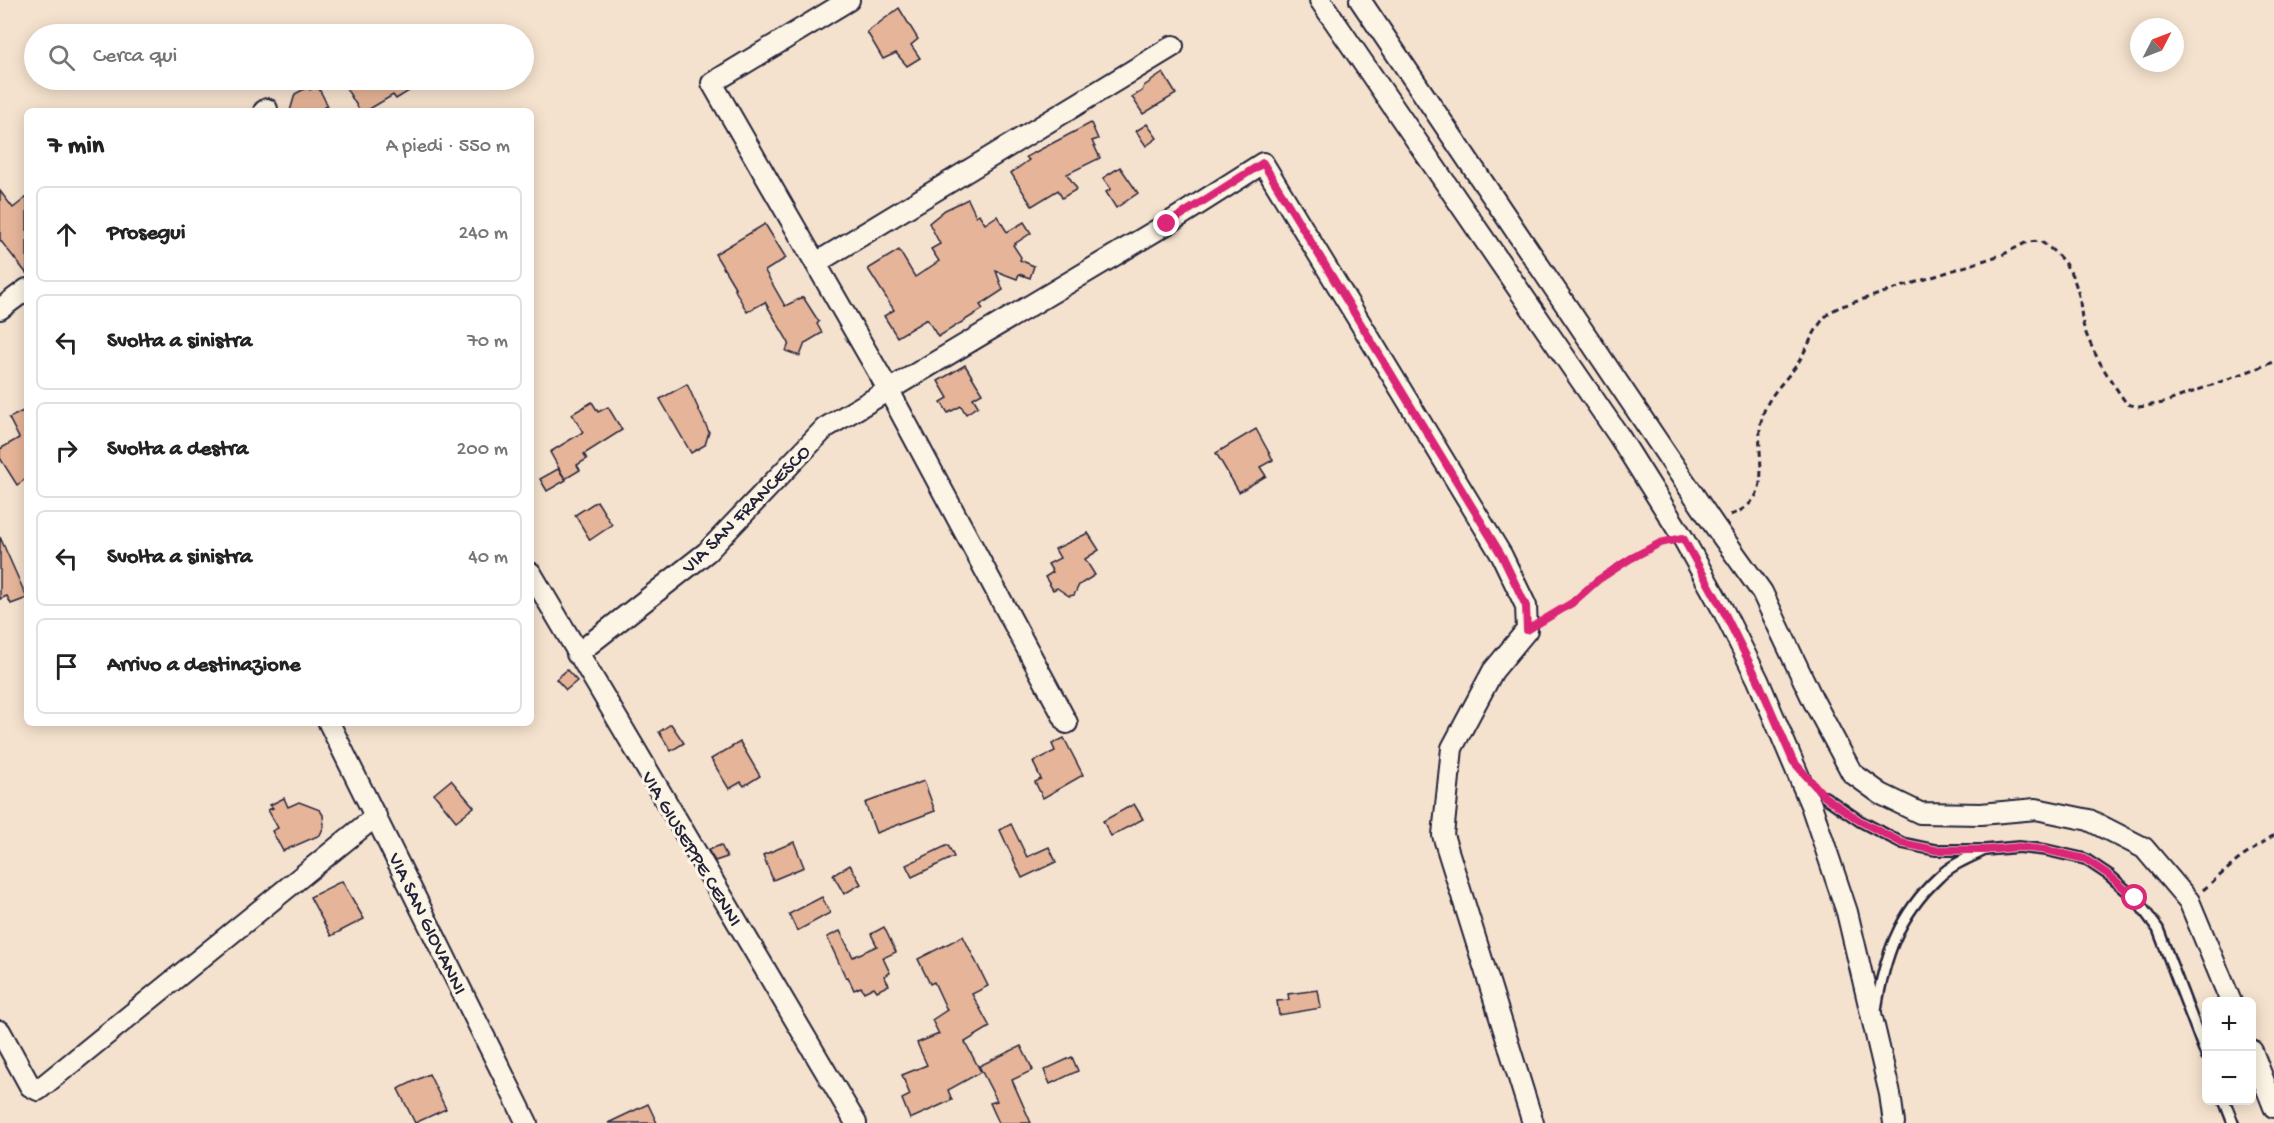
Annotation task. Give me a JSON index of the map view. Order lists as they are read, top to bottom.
{
  "streets": {
    "street": ["VIA SAN FRANCESCO", "VIA GIUSEPPE CENNI", "VIA SAN GIOVANNI"]
  },
  "crossings": [
    ["VIA SAN FRANCESCO", "VIA GIUSEPPE CENNI"]
  ],
  "north": "top right",
  "page": {
    "search": "Cerca qui",
    "heading": ["7 min", "A piedi · 550 m"],
    "list": [
      ["Prosegui", "240 m"],
      ["Svolta a sinistra", "70 m"],
      ["Svolta a destra", "200 m"],
      ["Svolta a sinistra", "40 m"],
      "Arrivo a destinazione"
    ],
    "map_buttons": ["+", "−"]
  }
}
